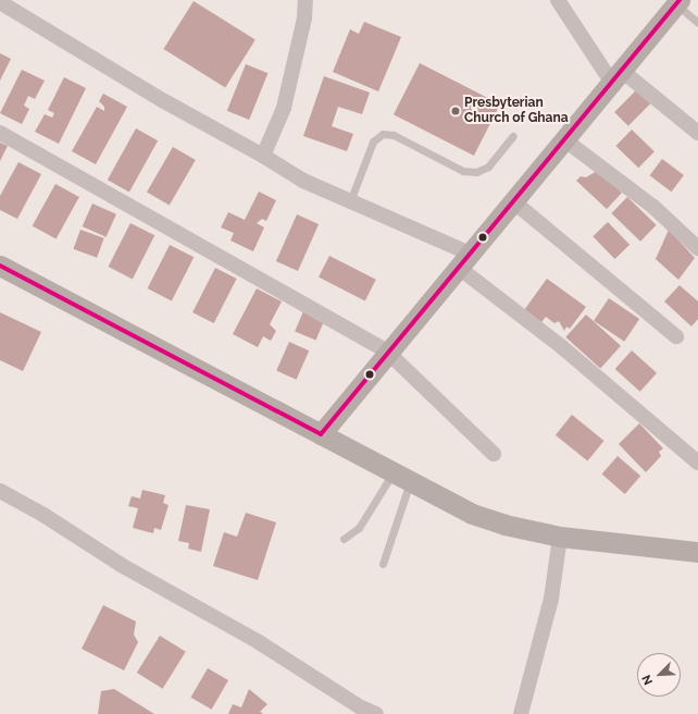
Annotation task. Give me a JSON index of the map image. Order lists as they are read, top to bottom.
{
  "places": ["Presbyterian Church of Ghana"],
  "north": "bottom left"
}
